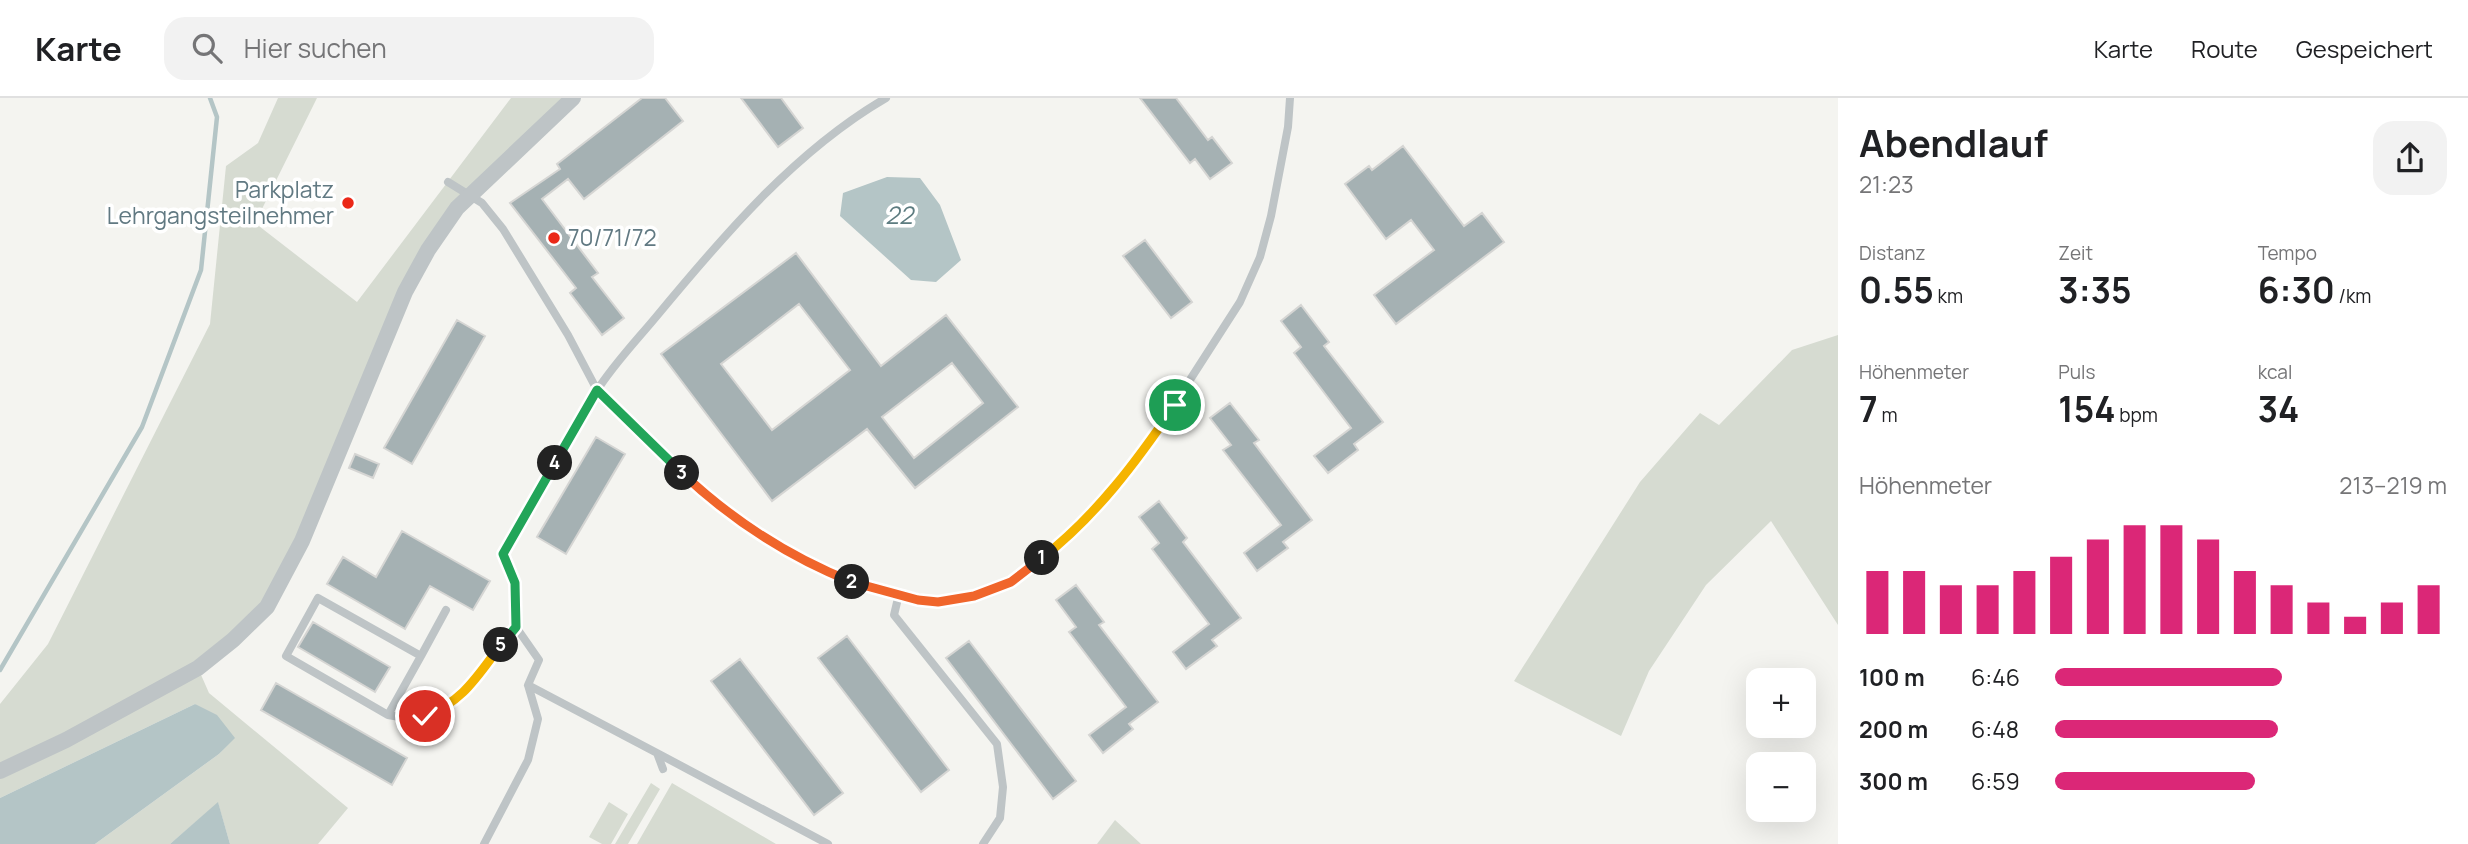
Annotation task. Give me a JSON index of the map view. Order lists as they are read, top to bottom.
{
  "water": ["22"],
  "places": ["Parkplatz Lehrgangsteilnehmer", "70/71/72"],
  "page": {
    "header": "Karte",
    "search": "Hier suchen",
    "nav": ["Karte", "Route", "Gespeichert"],
    "heading": ["Abendlauf", "21:23"],
    "stats": [
      ["Distanz", "0.55 km"],
      ["Zeit", "3:35"],
      ["Tempo", "6:30 /km"],
      ["Höhenmeter", "7 m"],
      ["Puls", "154 bpm"],
      ["kcal", "34"]
    ],
    "pins": [
      "4",
      "3",
      "1",
      "2",
      "5"
    ],
    "chart": ["Höhenmeter", "213–219 m"],
    "list": [
      {
        "name": "100 m",
        "note": "6:46"
      },
      {
        "name": "200 m",
        "note": "6:48"
      },
      {
        "name": "300 m",
        "note": "6:59"
      }
    ],
    "map_buttons": ["+", "−"]
  }
}
